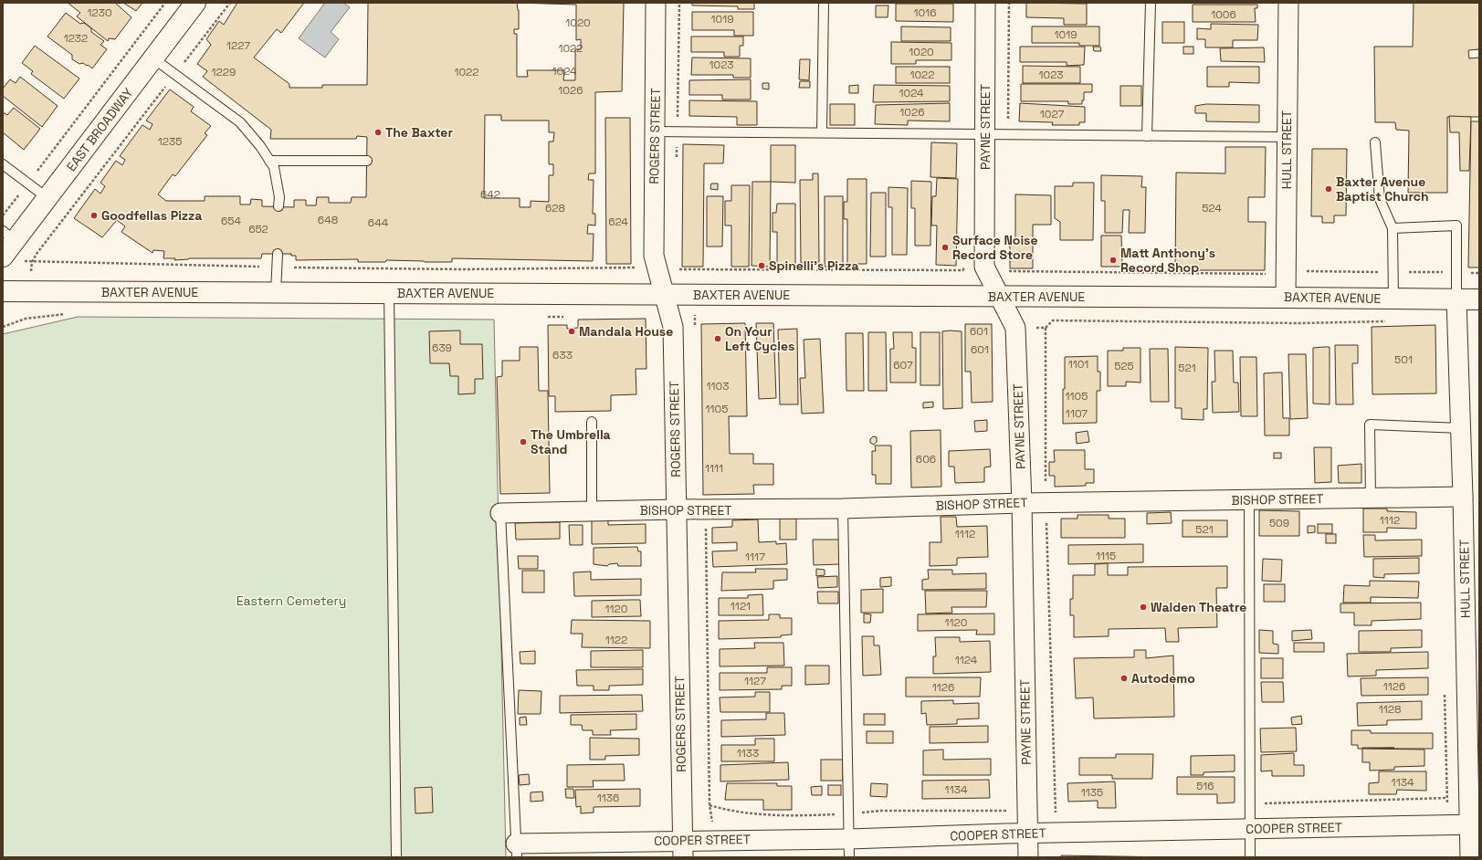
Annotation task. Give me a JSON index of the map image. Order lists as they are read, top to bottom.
{
  "streets": {
    "main road": ["EAST BROADWAY", "BAXTER AVENUE"],
    "street": [
      "PAYNE STREET",
      "ROGERS STREET",
      "HULL STREET",
      "BISHOP STREET",
      "COOPER STREET"
    ]
  },
  "crossings": [
    ["PAYNE STREET", "BAXTER AVENUE"],
    ["PAYNE STREET", "BISHOP STREET"],
    ["PAYNE STREET", "COOPER STREET"],
    ["ROGERS STREET", "BAXTER AVENUE"],
    ["ROGERS STREET", "BISHOP STREET"],
    ["ROGERS STREET", "COOPER STREET"],
    ["HULL STREET", "BAXTER AVENUE"],
    ["HULL STREET", "BISHOP STREET"],
    ["HULL STREET", "COOPER STREET"]
  ],
  "parks": ["Eastern Cemetery"],
  "places": [
    "The Baxter",
    "Baxter Avenue Baptist Church",
    "Goodfellas Pizza",
    "Surface Noise Record Store",
    "Matt Anthony's Record Shop",
    "Spinelli's Pizza",
    "Mandala House",
    "On Your Left Cycles",
    "The Umbrella Stand",
    "Walden Theatre",
    "Autodemo"
  ],
  "house_numbers": [
    "1230",
    "1016",
    "1006",
    "1019",
    "1020",
    "1019",
    "1232",
    "1227",
    "1022",
    "1020",
    "1023",
    "1024",
    "1229",
    "1022",
    "1022",
    "1023",
    "1026",
    "1024",
    "1026",
    "1027",
    "1235",
    "642",
    "628",
    "524",
    "648",
    "654",
    "624",
    "644",
    "652",
    "601",
    "639",
    "601",
    "633",
    "501",
    "1101",
    "607",
    "525",
    "521",
    "1103",
    "1105",
    "1105",
    "1107",
    "606",
    "1111",
    "1112",
    "509",
    "521",
    "1112",
    "1115",
    "1117",
    "1121",
    "1120",
    "1120",
    "1122",
    "1124",
    "1127",
    "1126",
    "1126",
    "1128",
    "1133",
    "1134",
    "516",
    "1134",
    "1135",
    "1136"
  ]
}
